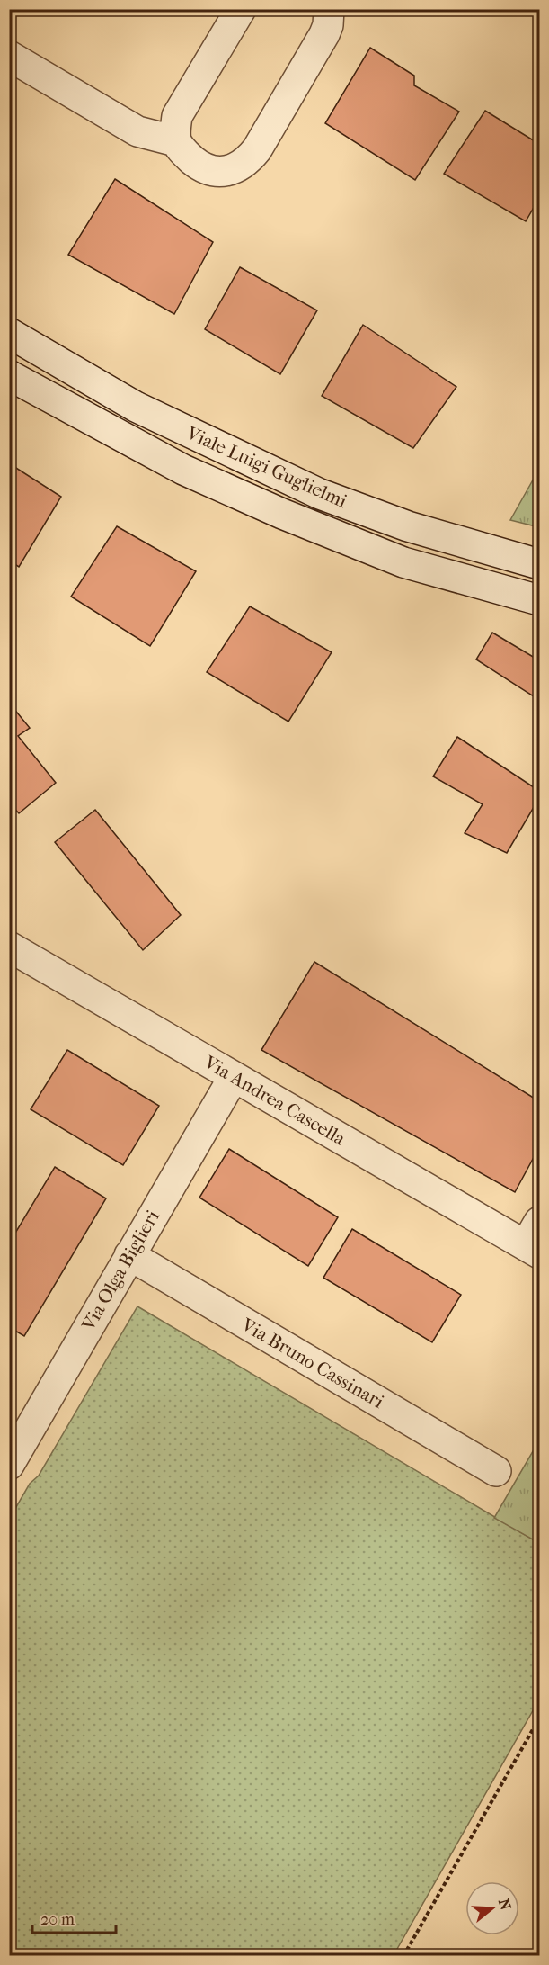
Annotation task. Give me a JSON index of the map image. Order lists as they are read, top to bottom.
{
  "streets": {
    "street": [
      "Viale Luigi Guglielmi",
      "Via Andrea Cascella",
      "Via Olga Biglieri",
      "Via Bruno Cassinari"
    ]
  },
  "crossings": [
    ["Via Andrea Cascella", "Via Olga Biglieri"],
    ["Via Olga Biglieri", "Via Bruno Cassinari"]
  ],
  "scale_bar": "20 m",
  "north": "right"
}
